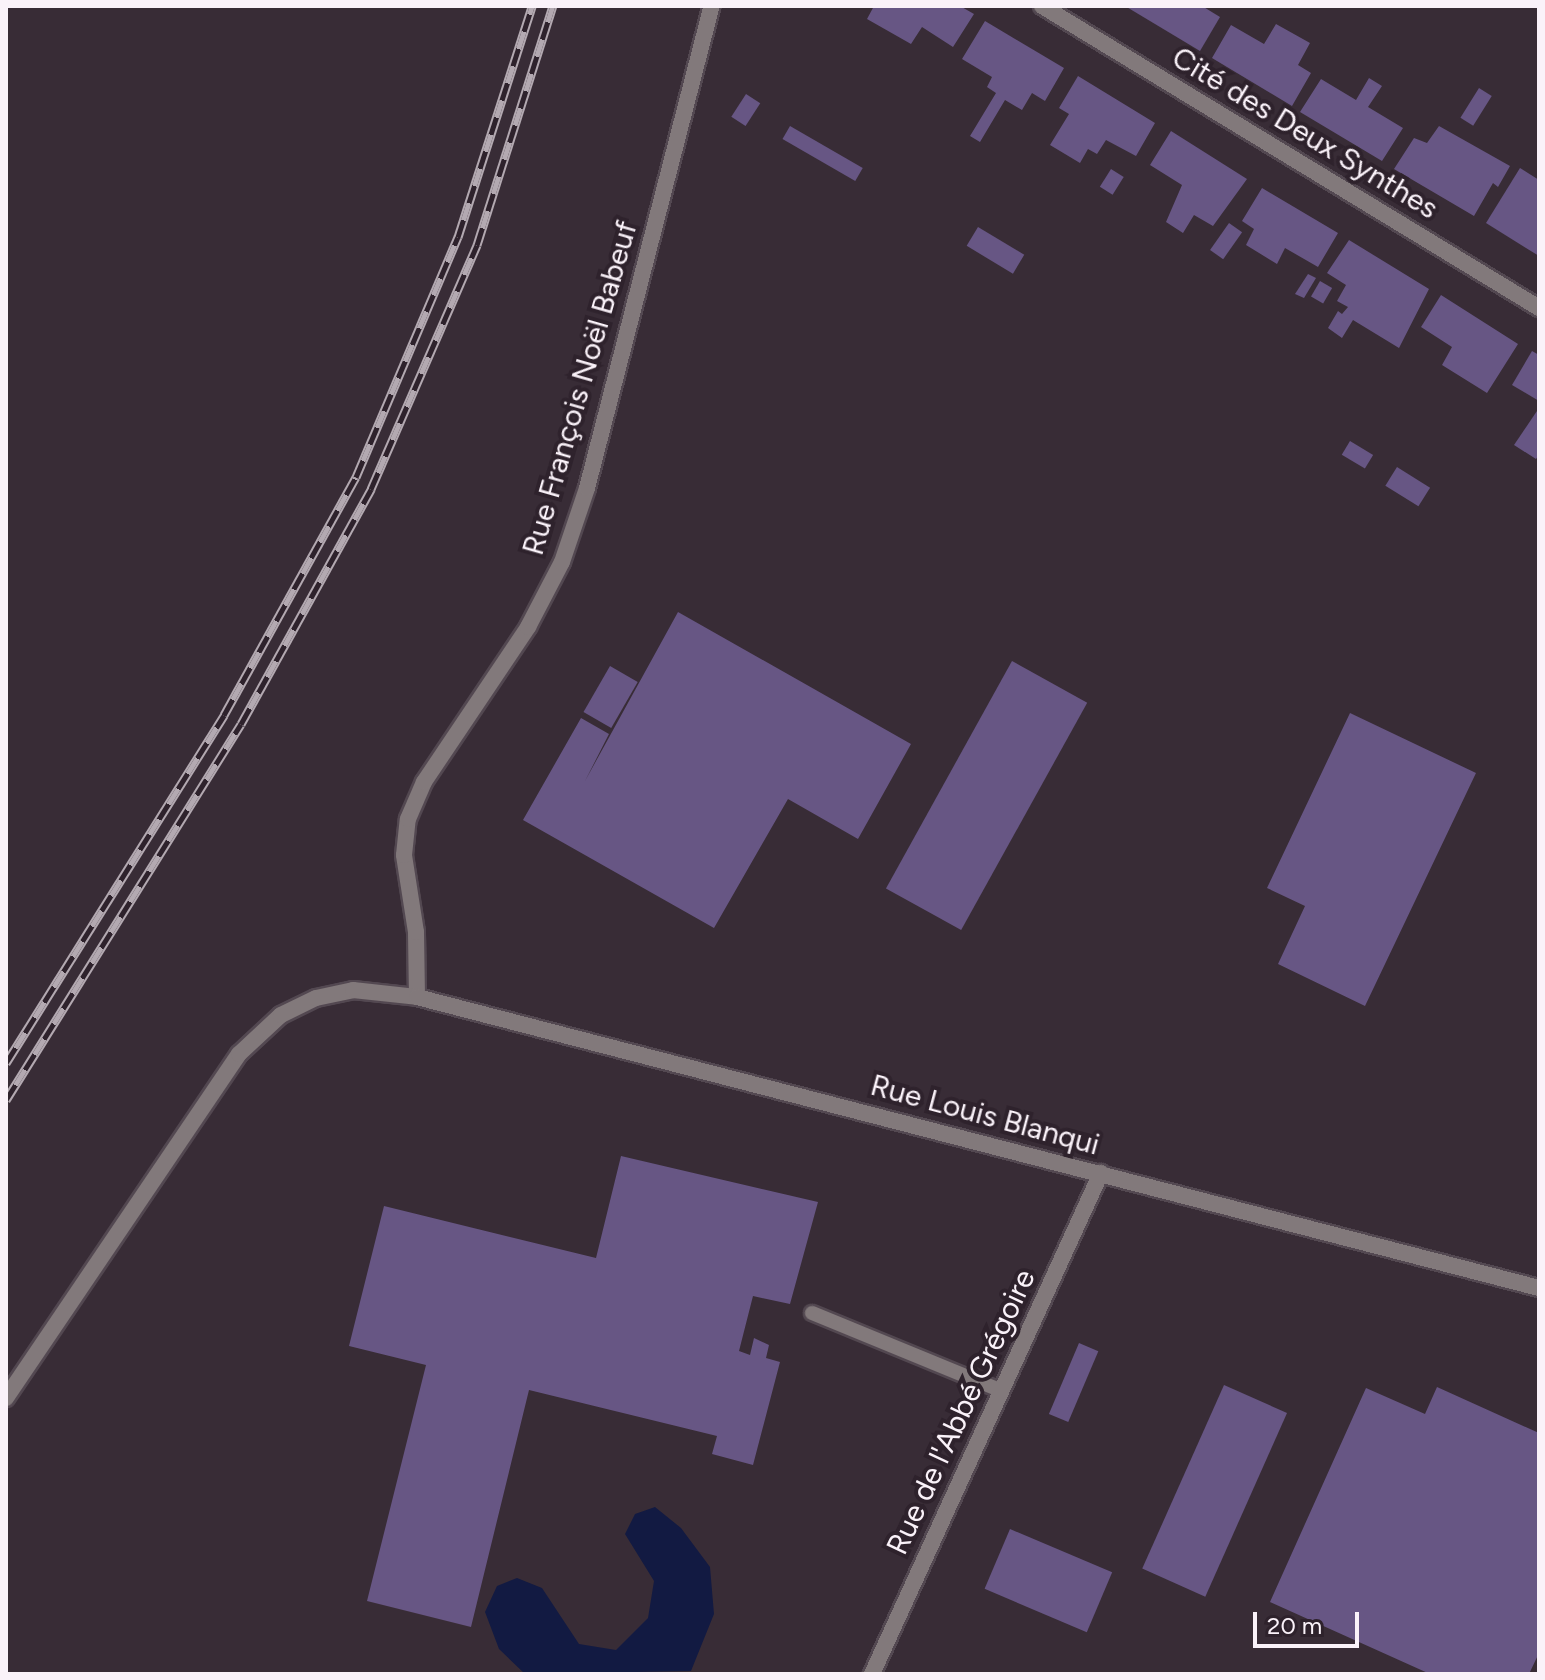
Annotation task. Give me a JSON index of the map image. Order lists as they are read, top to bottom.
{
  "streets": {
    "street": [
      "Cité des Deux Synthes",
      "Rue François Noël Babeuf",
      "Rue Louis Blanqui",
      "Rue de l'Abbé Grégoire"
    ]
  },
  "crossings": [
    ["Rue François Noël Babeuf", "Rue Louis Blanqui"],
    ["Rue Louis Blanqui", "Rue de l'Abbé Grégoire"]
  ],
  "scale_bar": "20 m"
}
